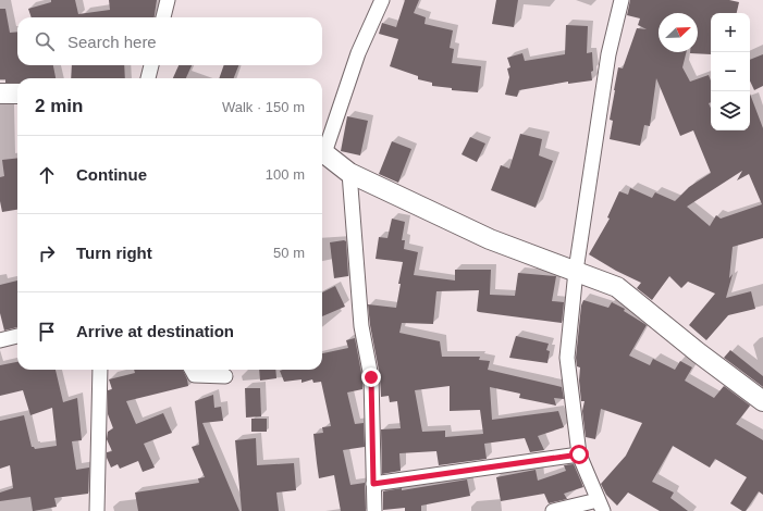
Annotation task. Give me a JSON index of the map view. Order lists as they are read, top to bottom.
{
  "north": "top right",
  "page": {
    "map_buttons": ["+", "−"],
    "search": "Search here",
    "heading": ["2 min", "Walk · 150 m"],
    "list": [
      ["Continue", "100 m"],
      ["Turn right", "50 m"],
      "Arrive at destination"
    ]
  }
}
